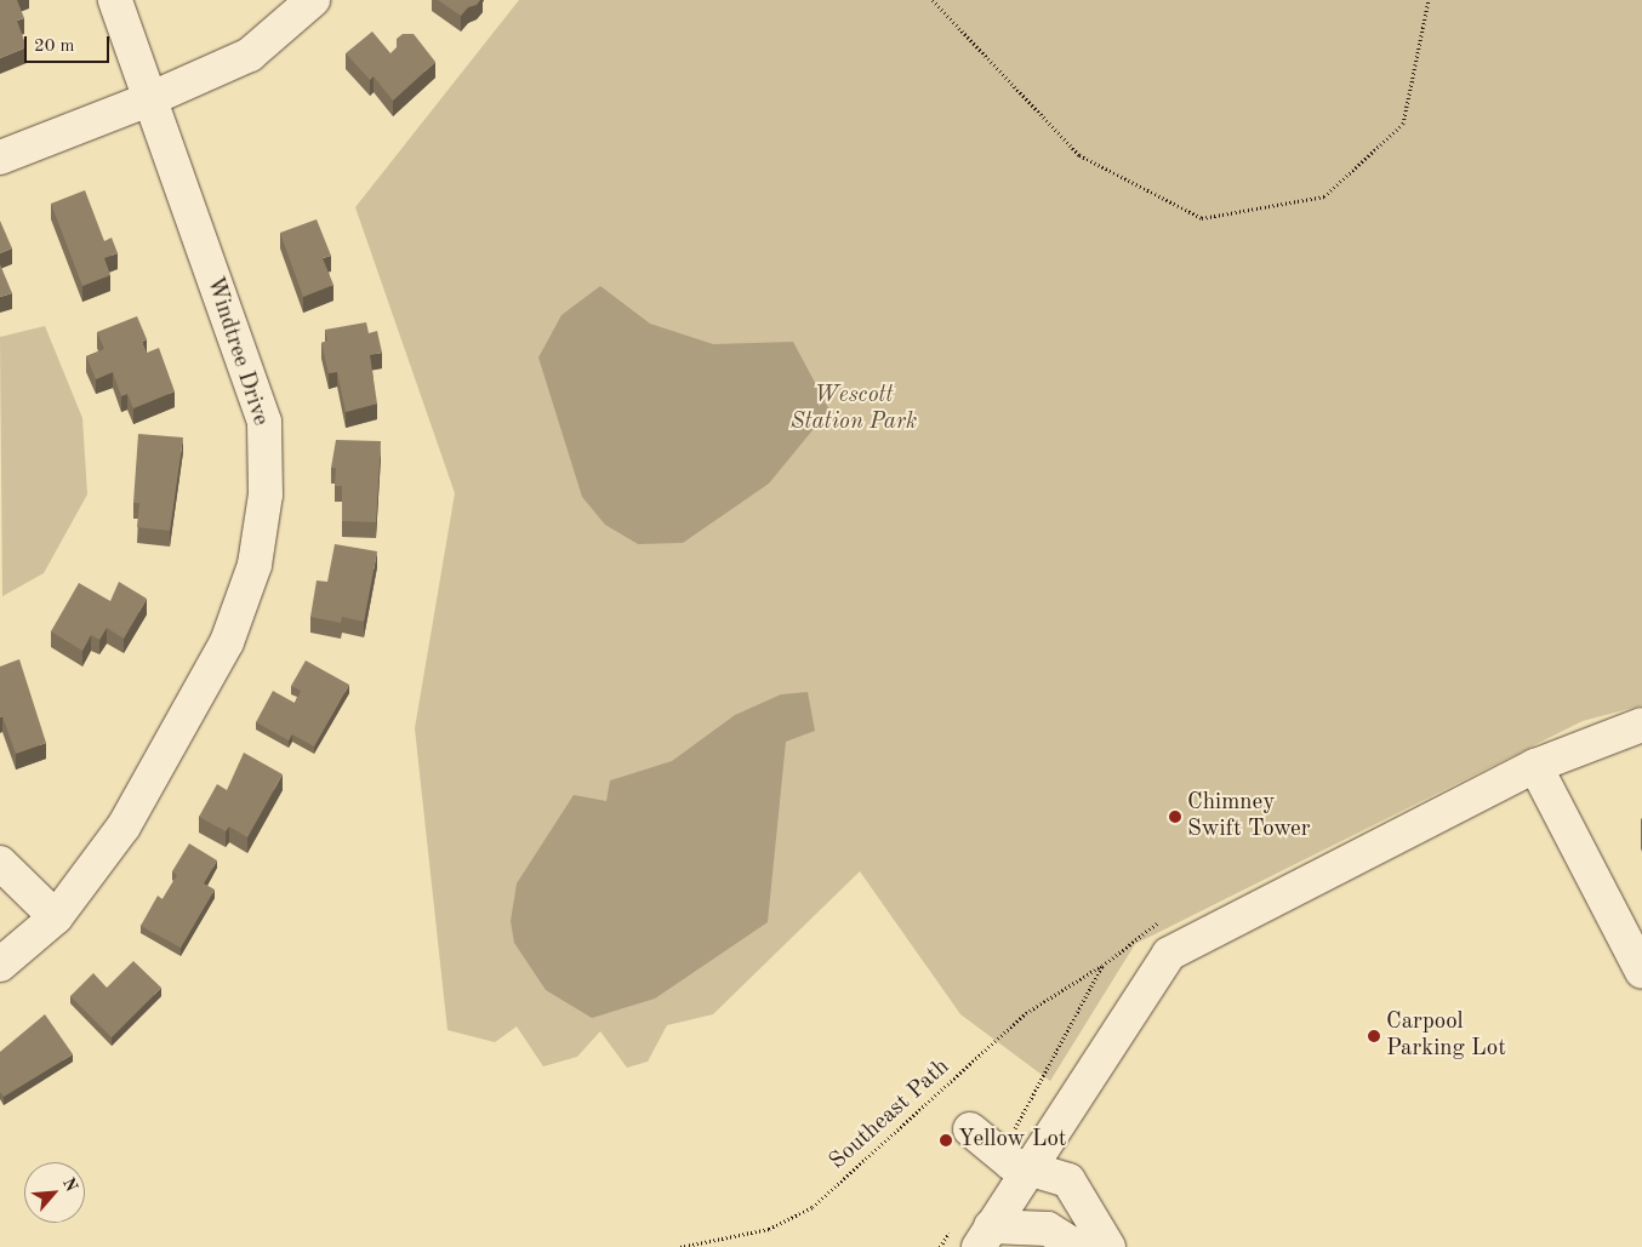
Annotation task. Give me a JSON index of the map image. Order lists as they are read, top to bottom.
{
  "streets": {
    "street": ["Windtree Drive"],
    "path": ["Southeast Path"]
  },
  "parks": ["Wescott Station Park"],
  "places": ["Chimney Swift Tower", "Carpool Parking Lot", "Yellow Lot"],
  "scale_bar": "20 m",
  "north": "top right"
}
